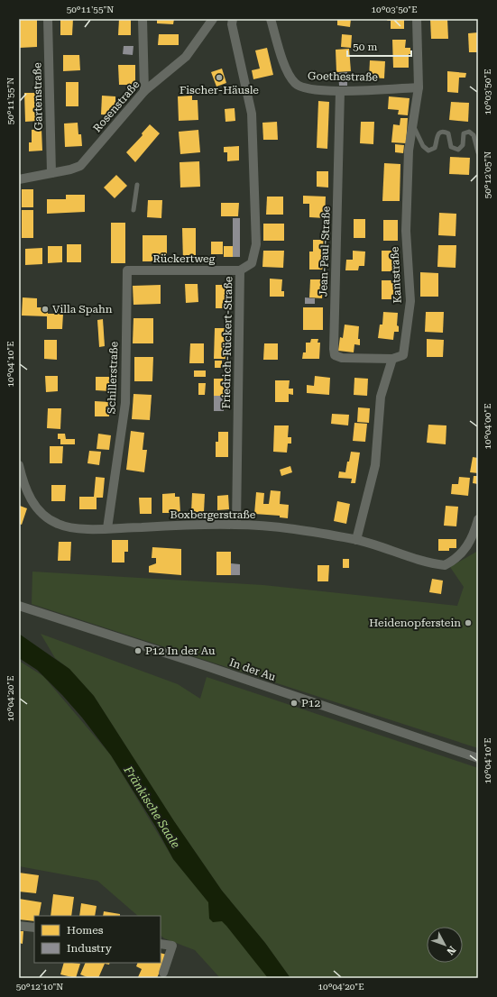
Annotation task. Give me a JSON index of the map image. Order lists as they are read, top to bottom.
{
  "streets": {
    "street": [
      "Goethestraße",
      "Gartenstraße",
      "Rosenstraße",
      "Jean-Paul-Straße",
      "Rückertweg",
      "Kantstraße",
      "Friedrich-Rückert-Straße",
      "Schillerstraße",
      "Boxbergerstraße",
      "In der Au"
    ]
  },
  "crossings": [
    ["Goethestraße", "Jean-Paul-Straße"],
    ["Goethestraße", "Kantstraße"],
    ["Gartenstraße", "Rosenstraße"],
    ["Jean-Paul-Straße", "Kantstraße"],
    ["Rückertweg", "Friedrich-Rückert-Straße"],
    ["Rückertweg", "Schillerstraße"],
    ["Friedrich-Rückert-Straße", "Boxbergerstraße"],
    ["Schillerstraße", "Boxbergerstraße"]
  ],
  "water": ["Fränkische Saale"],
  "places": [
    "Fischer-Häusle",
    "Villa Spahn",
    "Heidenopferstein",
    "P12 In der Au",
    "P12"
  ],
  "legend": ["Homes", "Industry"],
  "scale_bar": "50 m",
  "north": "bottom right",
  "coordinates": [
    "50°11'55\"N",
    "10°03'50\"E",
    "50°12'05\"N",
    "10°04'10\"E",
    "10°04'00\"E",
    "10°04'20\"E",
    "50°12'10\"N"
  ]
}
